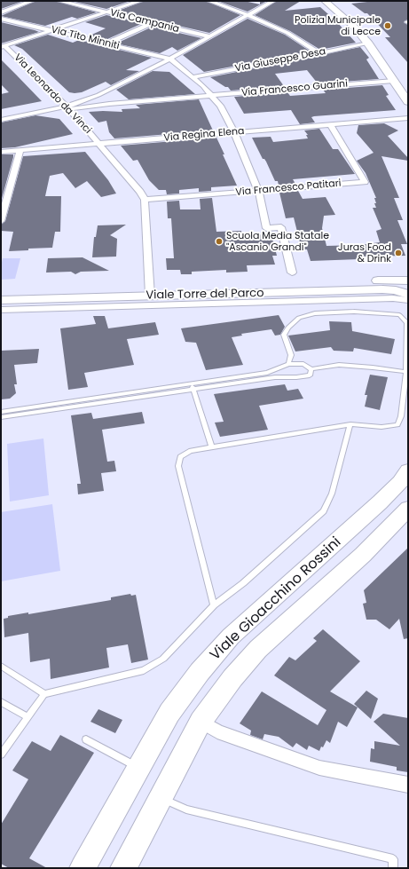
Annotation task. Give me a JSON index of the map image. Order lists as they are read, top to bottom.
{
  "streets": {
    "main road": ["Viale Gioacchino Rossini"],
    "street": [
      "Via Campania",
      "Via Tito Minniti",
      "Via Giuseppe Desa",
      "Via Francesco Guarini",
      "Via Leonardo da Vinci",
      "Via Regina Elena",
      "Via Francesco Patitari",
      "Viale Torre del Parco"
    ]
  },
  "crossings": [
    ["Via Francesco Guarini", "Via Leonardo da Vinci"],
    ["Via Leonardo da Vinci", "Via Regina Elena"],
    ["Via Leonardo da Vinci", "Via Francesco Patitari"],
    ["Via Regina Elena", "Via Francesco Patitari"]
  ],
  "places": ["Polizia Municipale di Lecce", "Scuola Media Statale \"Ascanio Grandi\"", "Juras Food & Drink"]
}
